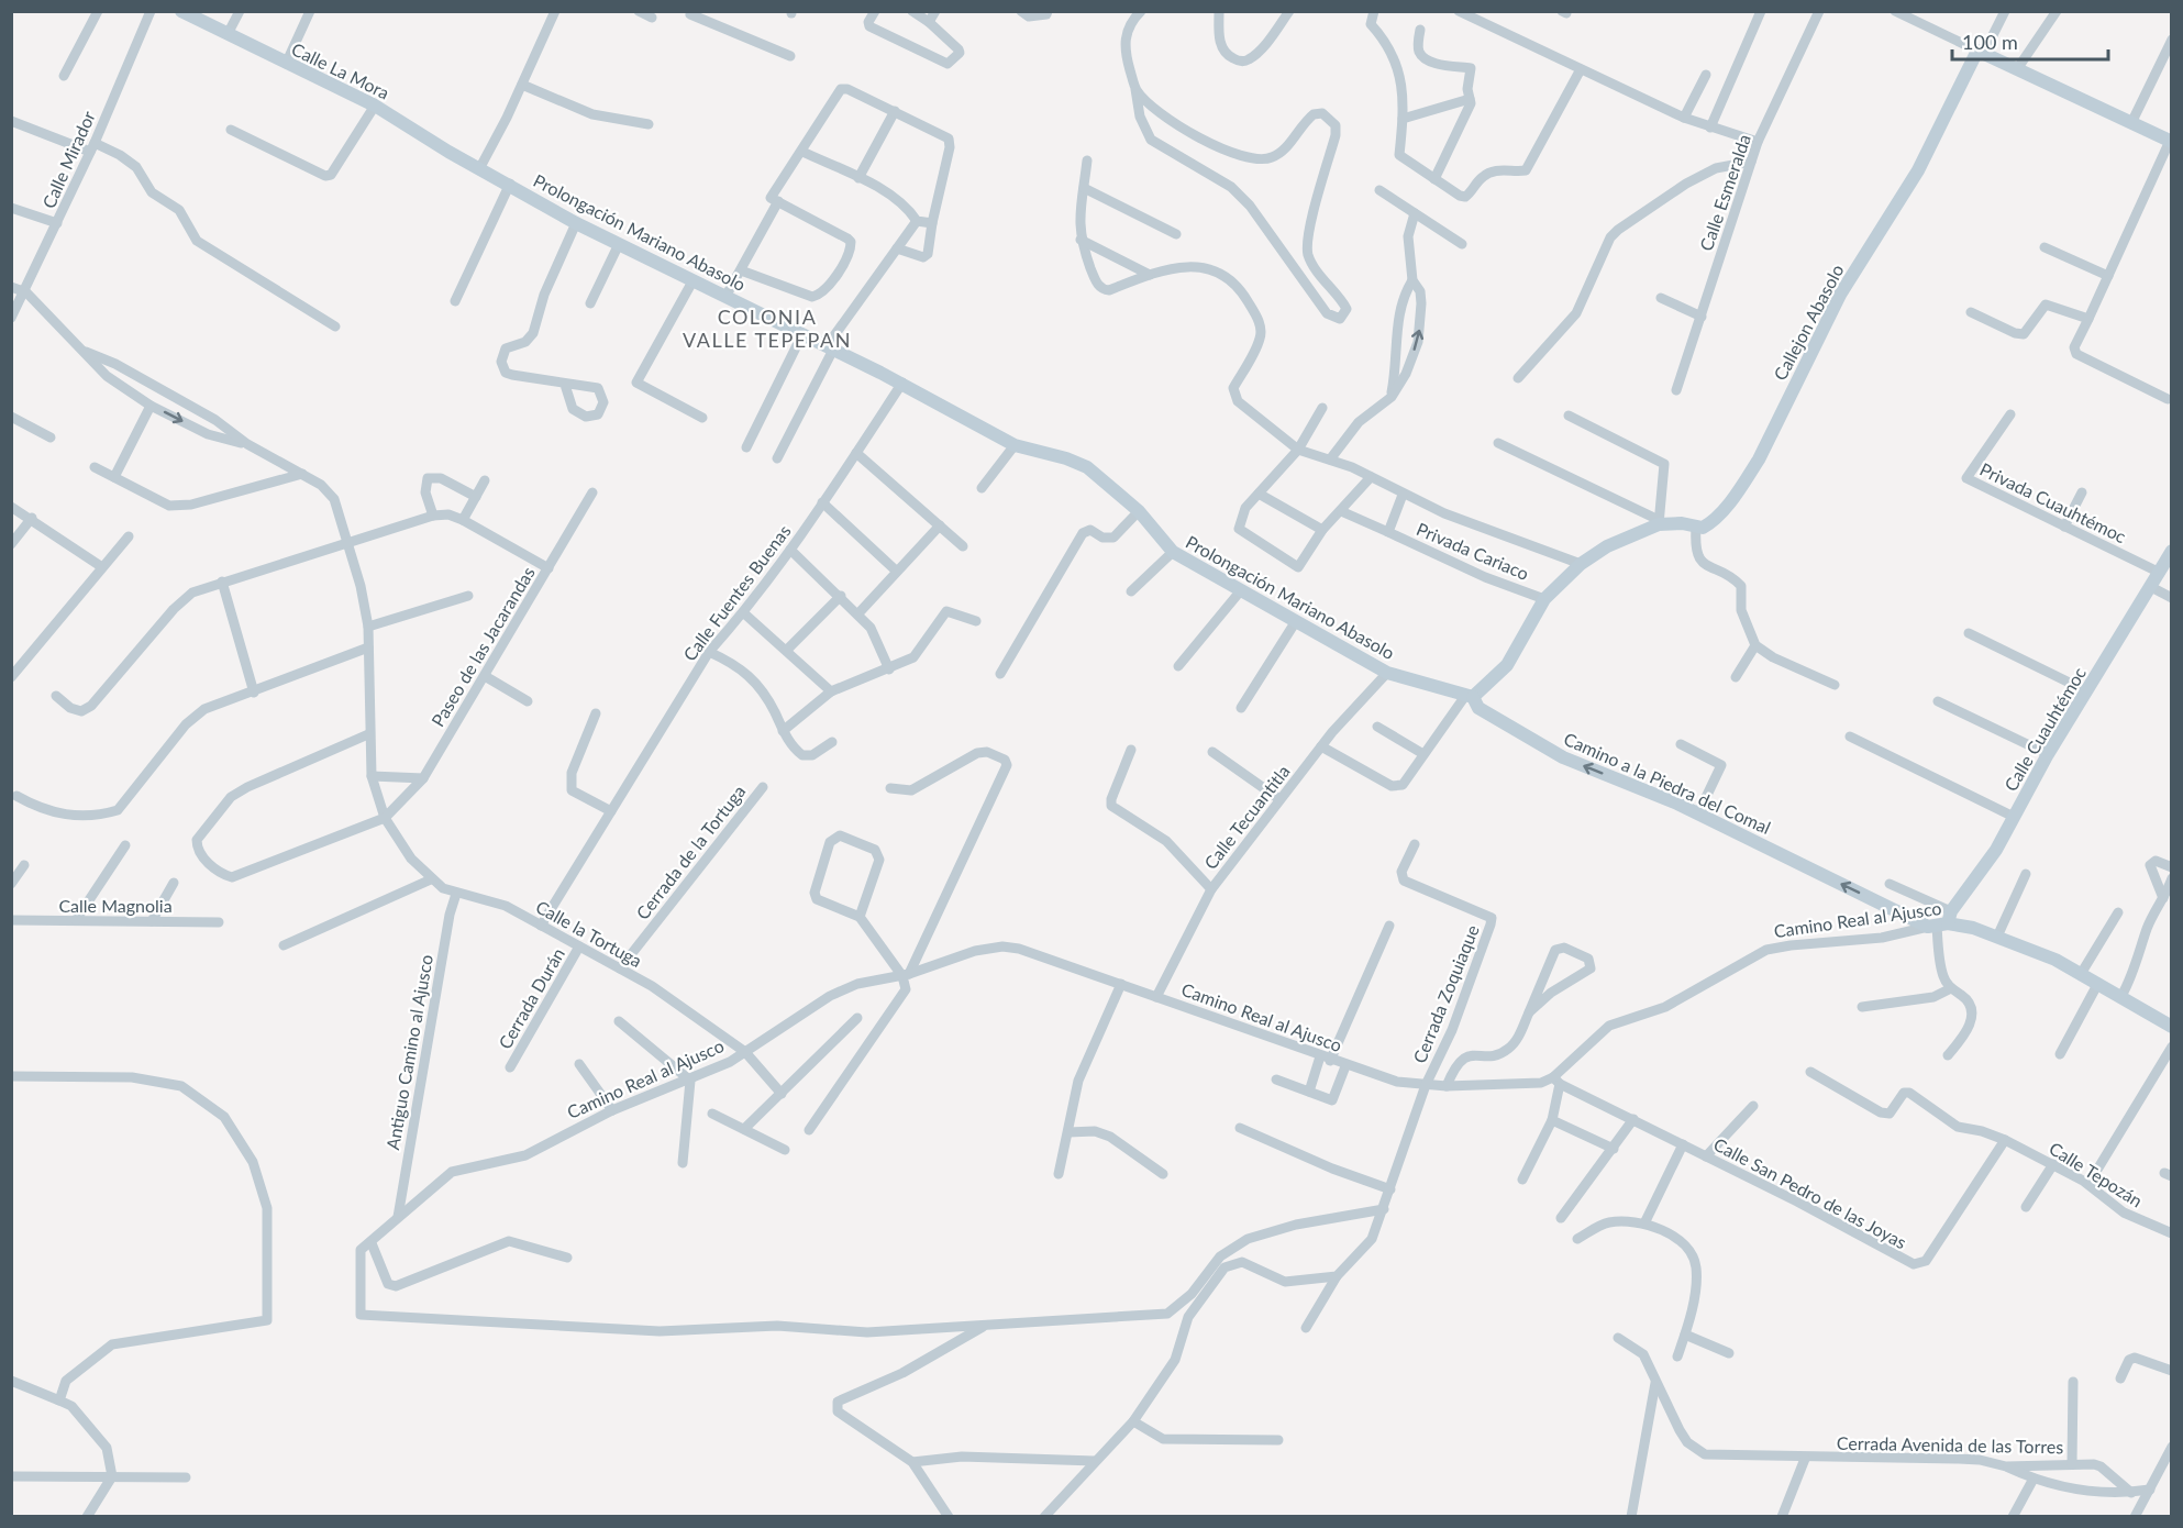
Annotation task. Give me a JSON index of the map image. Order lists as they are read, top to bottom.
{
  "streets": {
    "street": [
      "Calle La Mora",
      "Calle Mirador",
      "Calle Esmeralda",
      "Prolongación Mariano Abasolo",
      "Callejon Abasolo",
      "Privada Cuauhtémoc",
      "Privada Cariaco",
      "Calle Fuentes Buenas",
      "Paseo de las Jacarandas",
      "Calle Cuauhtémoc",
      "Camino a la Piedra del Comal",
      "Calle Tecuantitla",
      "Cerrada de la Tortuga",
      "Calle Magnolia",
      "Camino Real al Ajusco",
      "Calle la Tortuga",
      "Cerrada Zoquiaque",
      "Cerrada Durán",
      "Antiguo Camino al Ajusco",
      "Calle Tepozán",
      "Calle San Pedro de las Joyas",
      "Cerrada Avenida de las Torres"
    ]
  },
  "crossings": [
    ["Calle La Mora", "Prolongación Mariano Abasolo"],
    ["Prolongación Mariano Abasolo", "Calle Fuentes Buenas"],
    ["Prolongación Mariano Abasolo", "Camino a la Piedra del Comal"],
    ["Prolongación Mariano Abasolo", "Calle Tecuantitla"],
    ["Privada Cuauhtémoc", "Calle Cuauhtémoc"],
    ["Calle Fuentes Buenas", "Calle la Tortuga"],
    ["Paseo de las Jacarandas", "Calle la Tortuga"],
    ["Calle Cuauhtémoc", "Camino a la Piedra del Comal"],
    ["Calle Cuauhtémoc", "Camino Real al Ajusco"],
    ["Camino a la Piedra del Comal", "Camino Real al Ajusco"],
    ["Calle Tecuantitla", "Camino Real al Ajusco"],
    ["Cerrada de la Tortuga", "Calle la Tortuga"],
    ["Camino Real al Ajusco", "Calle la Tortuga"],
    ["Camino Real al Ajusco", "Cerrada Zoquiaque"],
    ["Camino Real al Ajusco", "Antiguo Camino al Ajusco"],
    ["Camino Real al Ajusco", "Calle San Pedro de las Joyas"],
    ["Calle la Tortuga", "Cerrada Durán"],
    ["Calle la Tortuga", "Antiguo Camino al Ajusco"],
    ["Calle Tepozán", "Calle San Pedro de las Joyas"]
  ],
  "one_way": ["Camino a la Piedra del Comal"],
  "districts": ["COLONIA VALLE TEPEPAN"],
  "scale_bar": "100 m"
}
